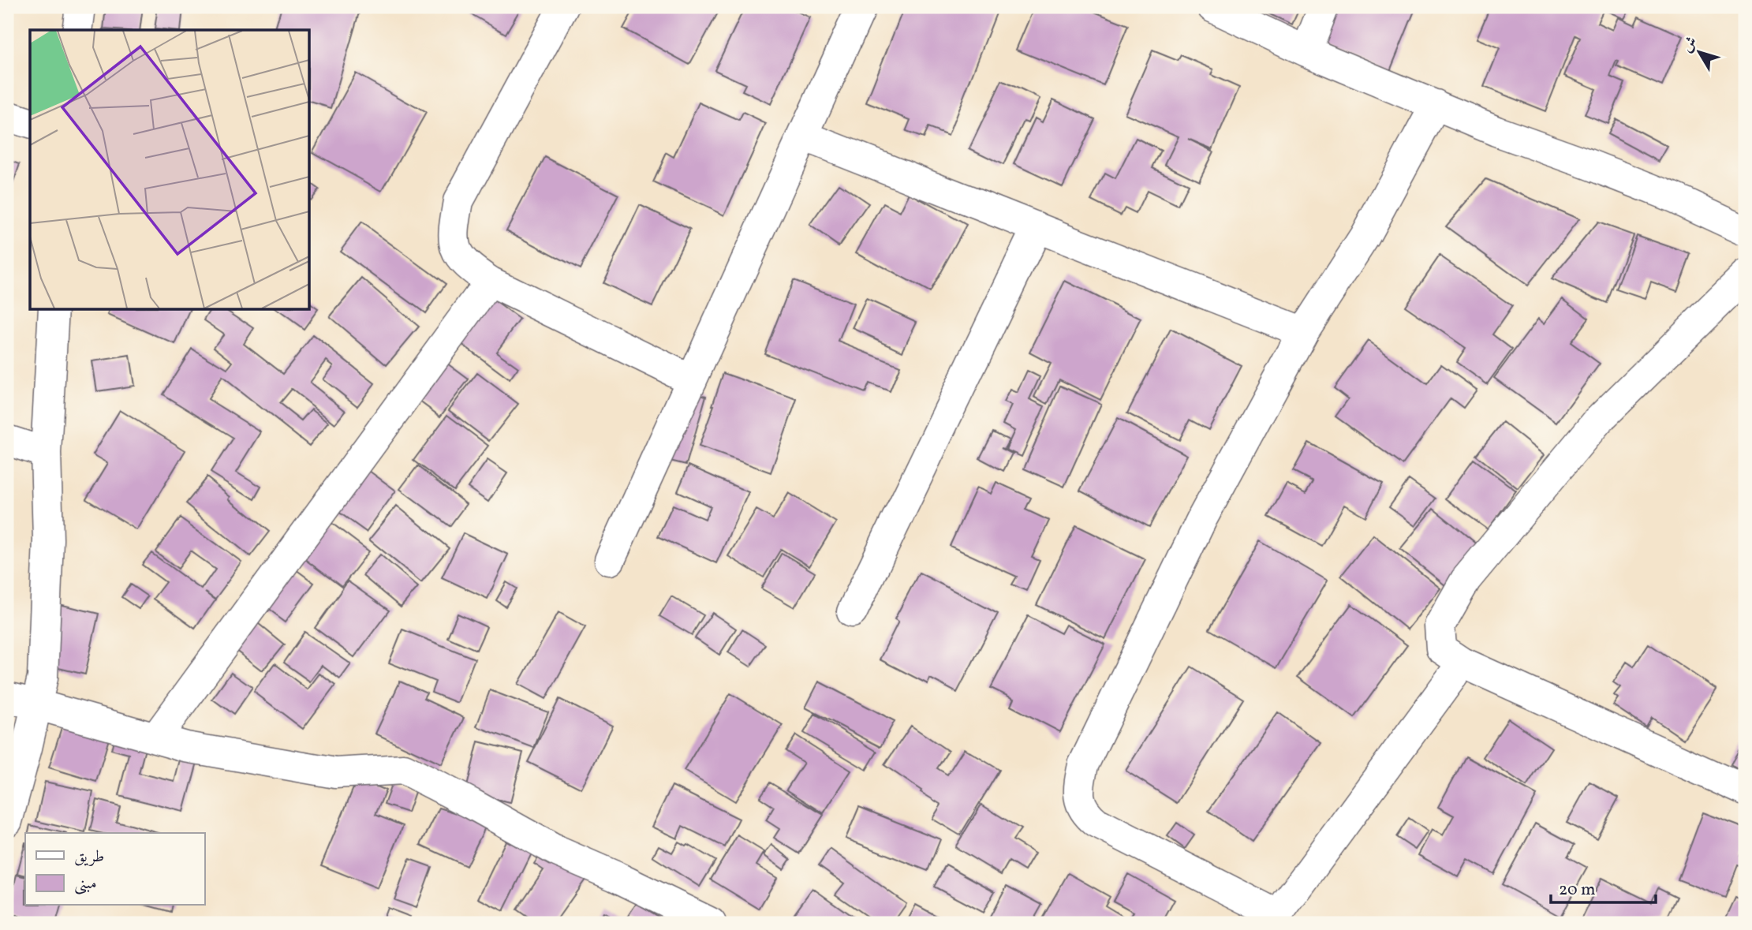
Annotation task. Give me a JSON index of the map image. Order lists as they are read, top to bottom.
{
  "legend": ["طريق", "مبنى"],
  "scale_bar": "20 m",
  "north": "top left"
}
